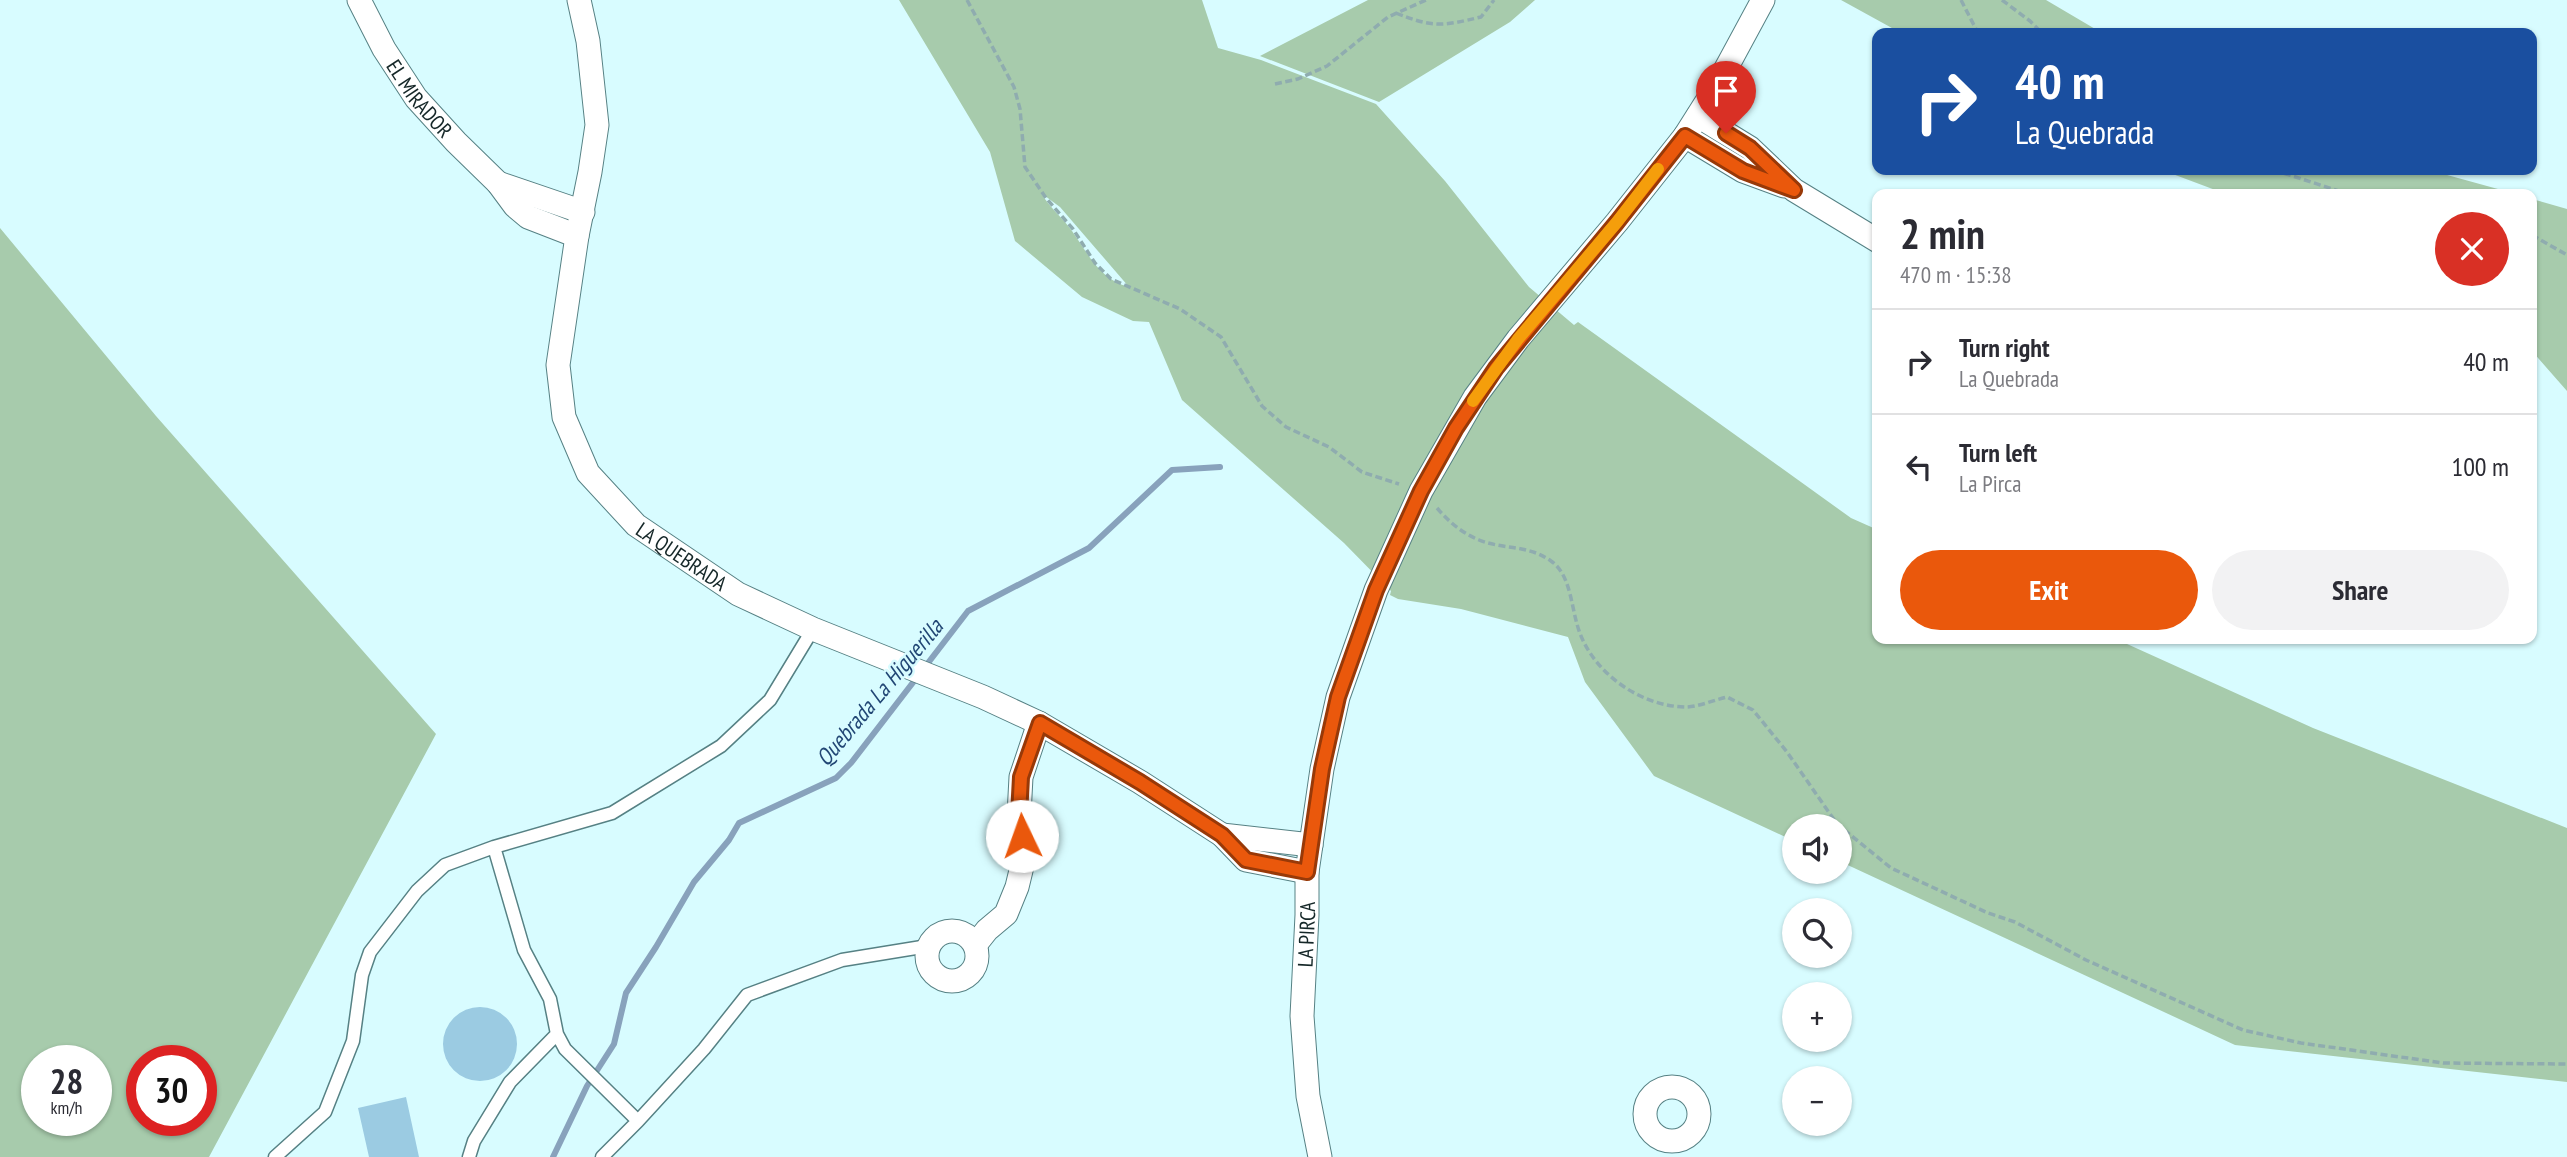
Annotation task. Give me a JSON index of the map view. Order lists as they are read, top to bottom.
{
  "streets": {
    "street": ["EL MIRADOR", "LA QUEBRADA", "LA PIRCA"]
  },
  "crossings": [
    ["EL MIRADOR", "LA QUEBRADA"],
    ["LA QUEBRADA", "LA PIRCA"]
  ],
  "water": ["Quebrada La Higuerilla"],
  "page": {
    "turn": ["40 m", "La Quebrada"],
    "heading": ["2 min", "470 m · 15:38"],
    "list": [
      {
        "name": "Turn right",
        "note": "La Quebrada",
        "value": "40 m"
      },
      {
        "name": "Turn left",
        "note": "La Pirca",
        "value": "100 m"
      }
    ],
    "buttons": ["Exit", "Share"],
    "map_buttons": ["+", "−"],
    "speed": "28 km/h",
    "limit": "30"
  }
}
